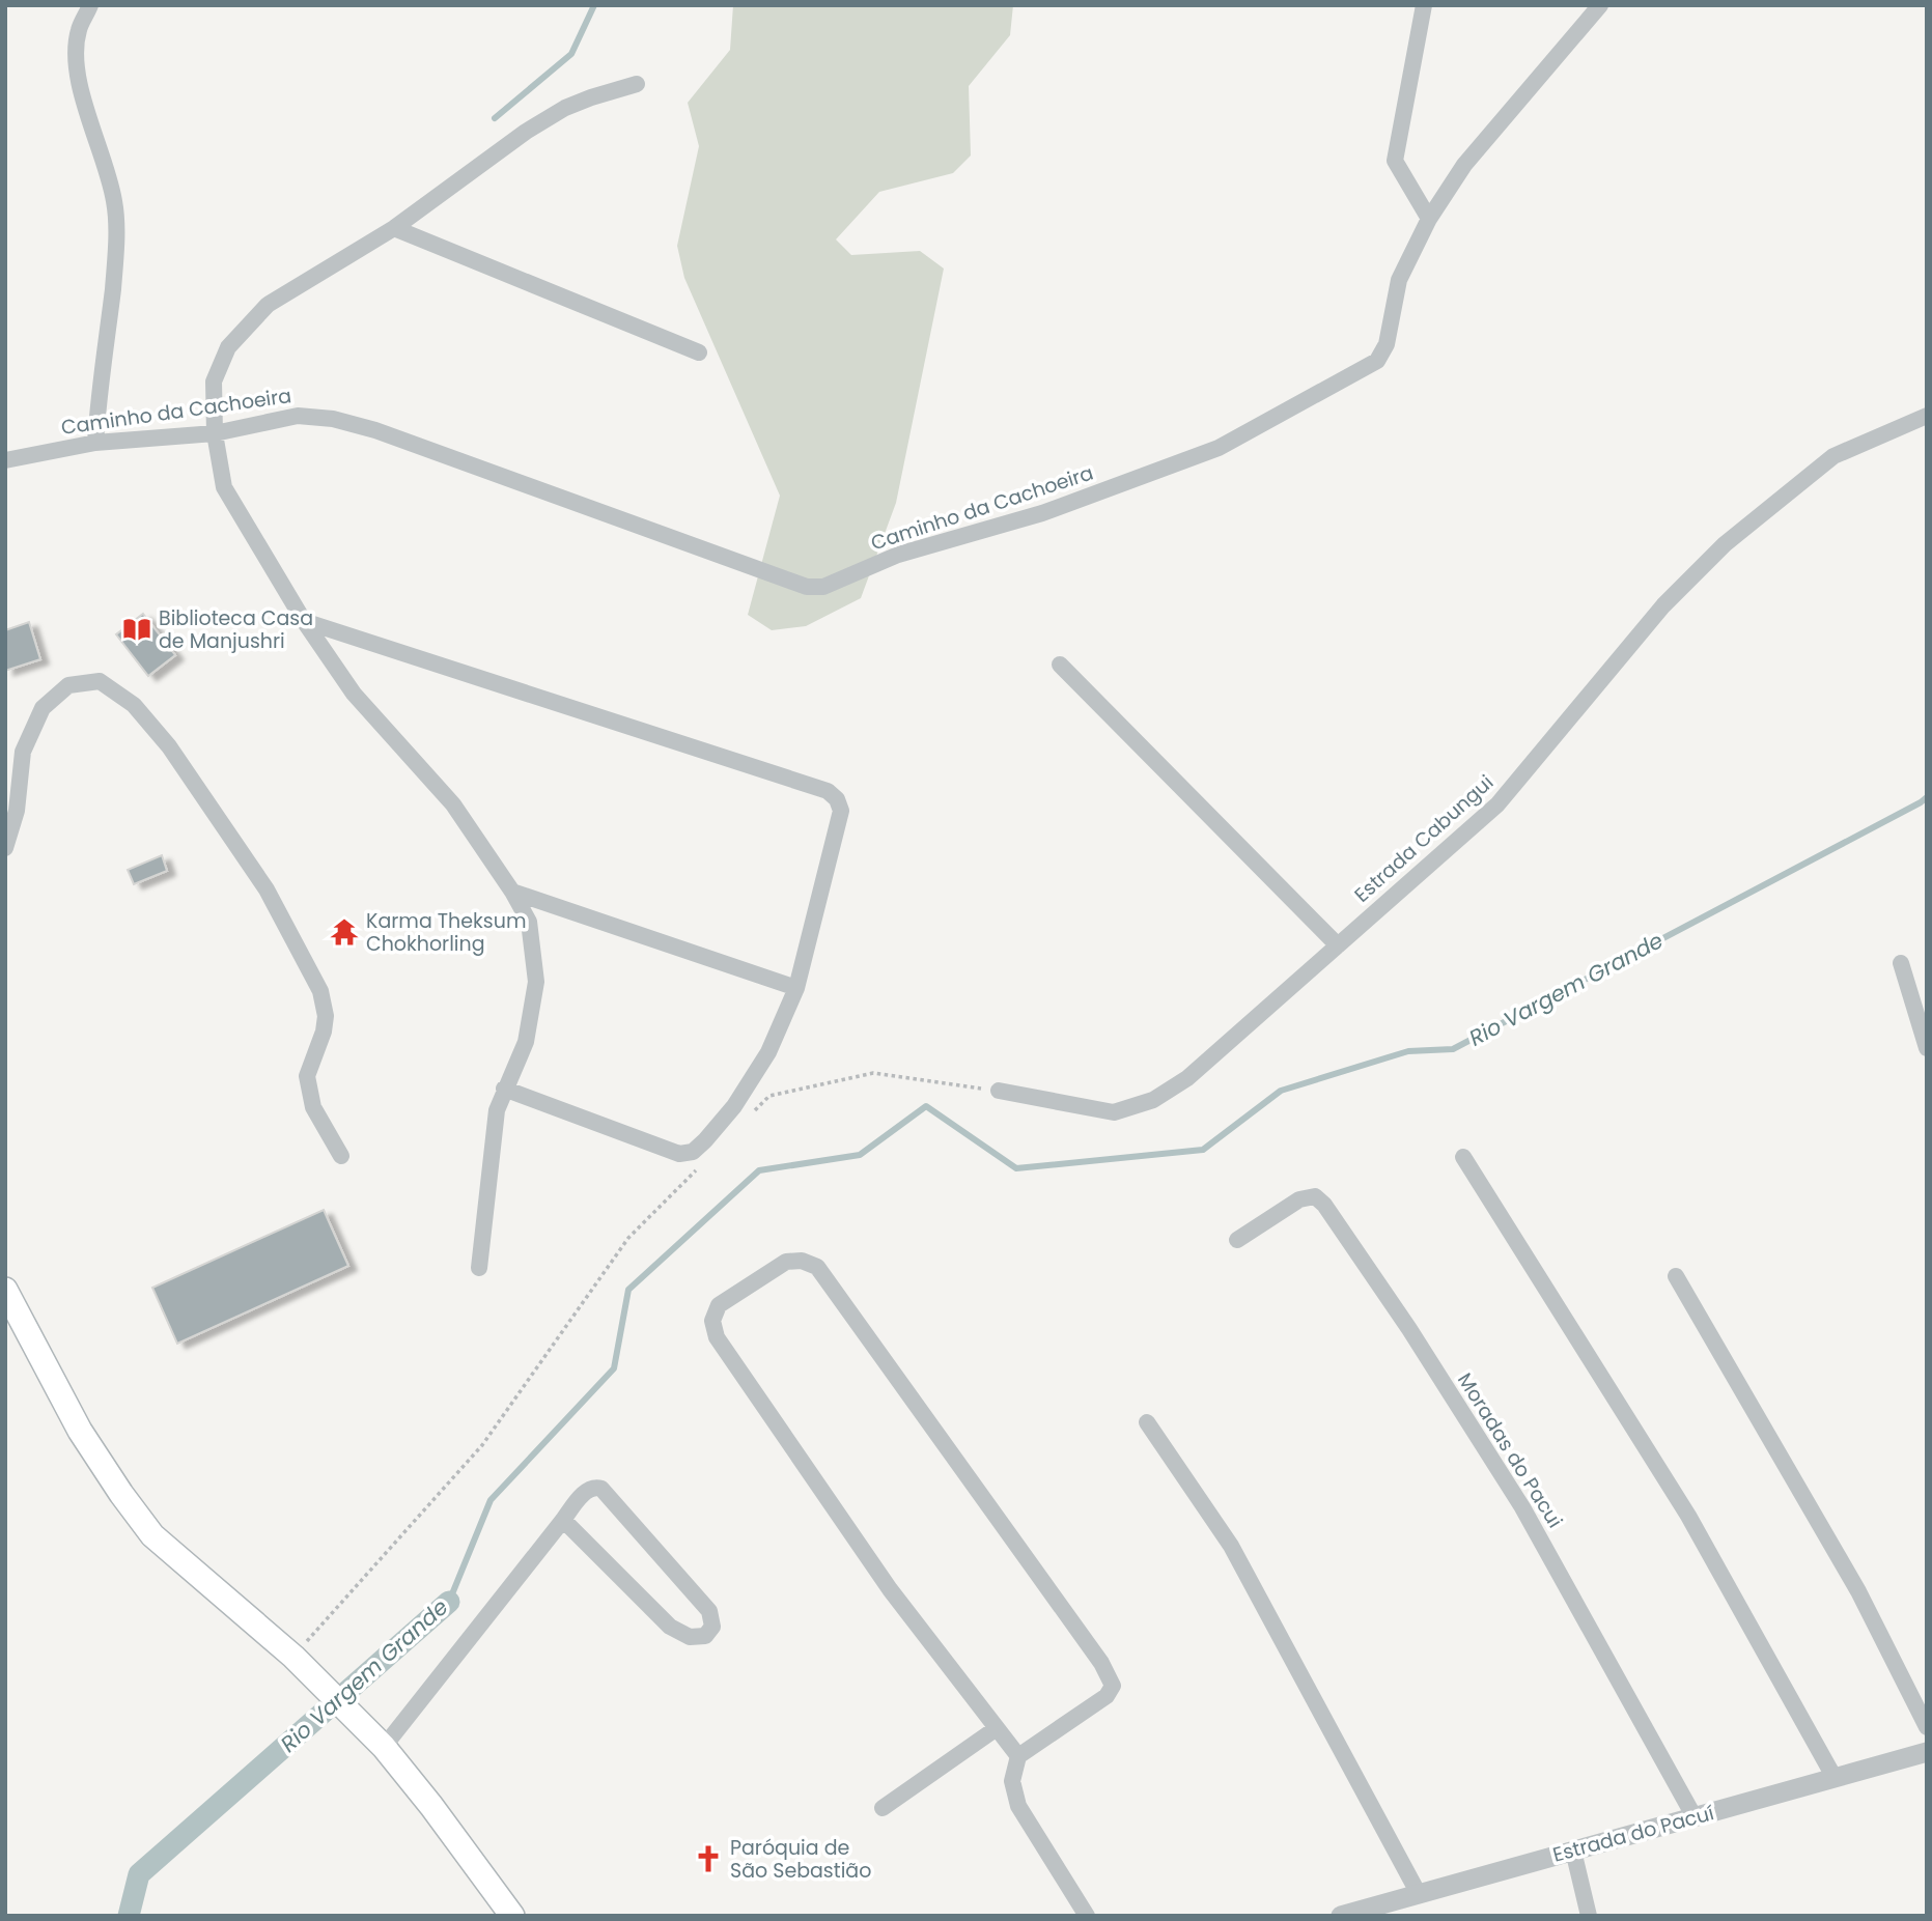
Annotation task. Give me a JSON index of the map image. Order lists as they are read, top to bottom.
{
  "streets": {
    "street": [
      "Caminho da Cachoeira",
      "Estrada Cabungui",
      "Moradas do Pacui",
      "Estrada do Pacuí"
    ]
  },
  "crossings": [
    ["Moradas do Pacui", "Estrada do Pacuí"]
  ],
  "water": ["Rio Vargem Grande"],
  "places": {
    "library": ["Biblioteca Casa de Manjushri"],
    "temple": ["Karma Theksum Chokhorling"],
    "church": ["Paróquia de São Sebastião"]
  }
}
